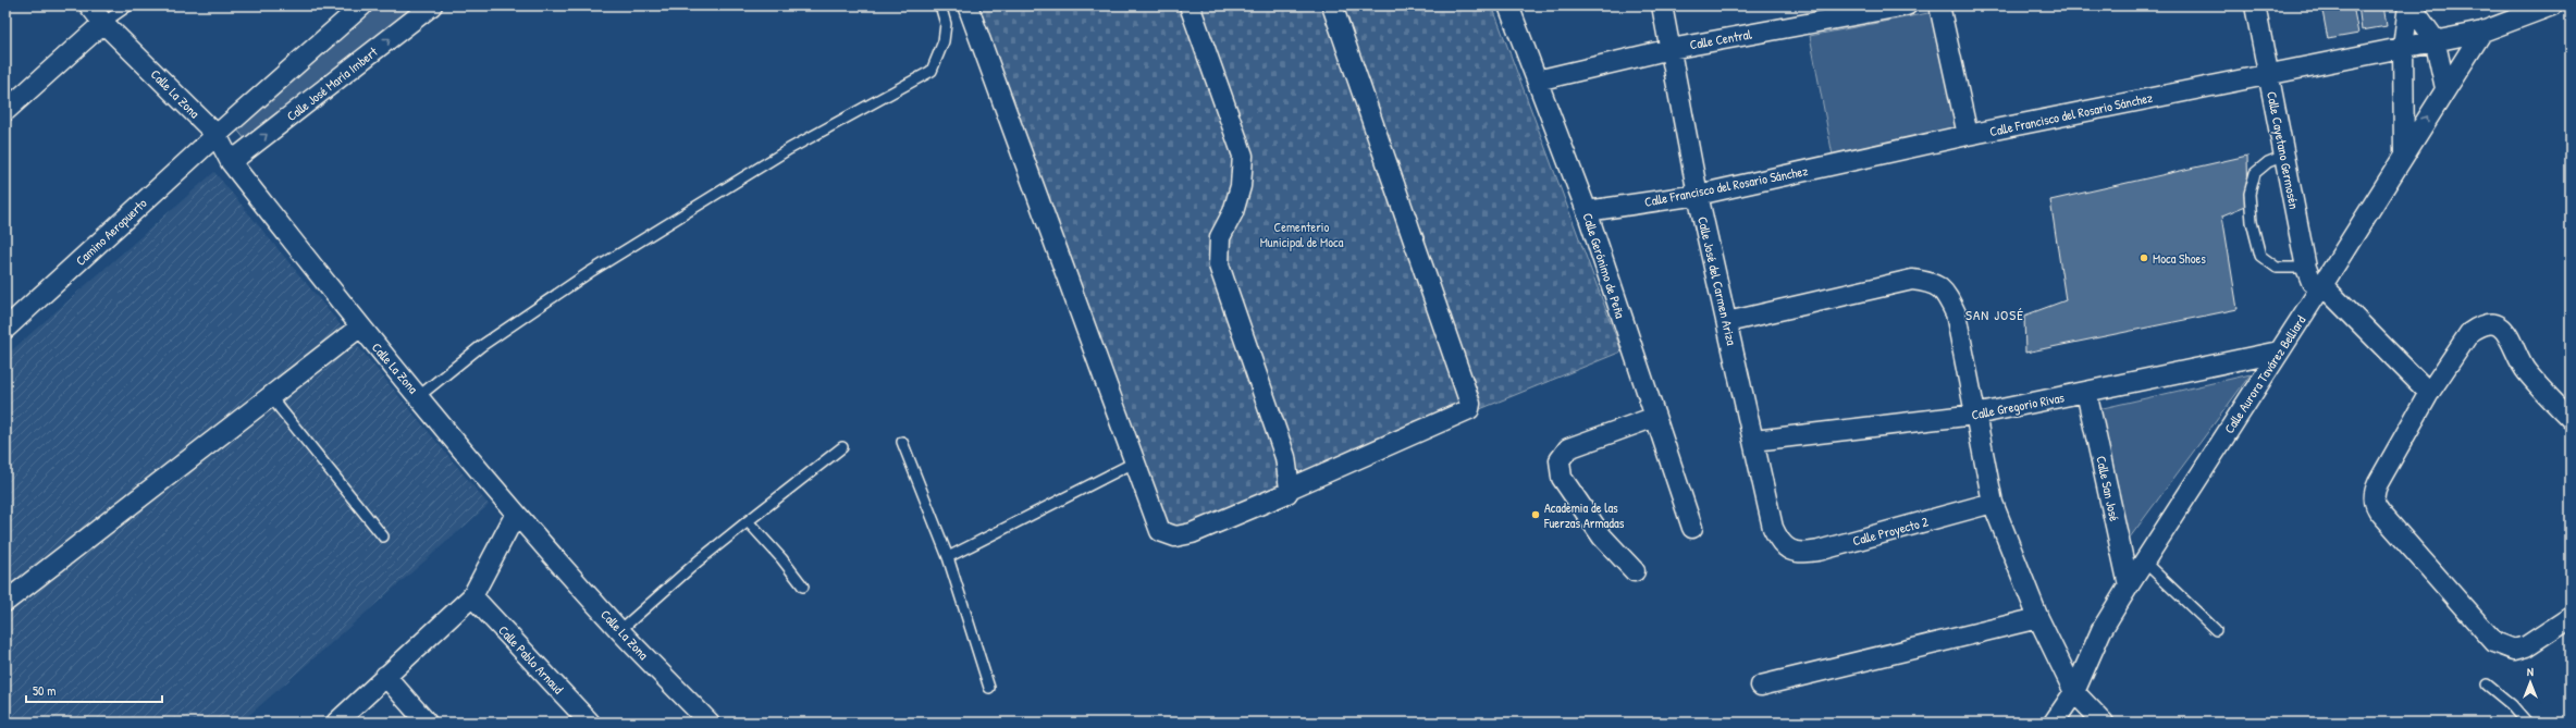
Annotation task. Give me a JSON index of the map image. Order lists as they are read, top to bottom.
{
  "streets": {
    "street": [
      "Calle Central",
      "Calle José María Imbert",
      "Calle La Zona",
      "Calle Francisco del Rosario Sánchez",
      "Calle Cayetano Germosén",
      "Camino Aeropuerto",
      "Calle Gerónimo de Peña",
      "Calle José del Carmen Ariza",
      "Calle Aurora Tavárez Belliard",
      "Calle Gregorio Rivas",
      "Calle San José",
      "Calle Proyecto 2",
      "Calle Pablo Arnaud"
    ]
  },
  "crossings": [
    ["Calle Central", "Calle Gerónimo de Peña"],
    ["Calle Central", "Calle José del Carmen Ariza"],
    ["Calle José María Imbert", "Calle La Zona"],
    ["Calle La Zona", "Camino Aeropuerto"],
    ["Calle Francisco del Rosario Sánchez", "Calle Cayetano Germosén"],
    ["Calle Francisco del Rosario Sánchez", "Calle Gerónimo de Peña"],
    ["Calle Francisco del Rosario Sánchez", "Calle José del Carmen Ariza"],
    ["Calle Francisco del Rosario Sánchez", "Calle Aurora Tavárez Belliard"],
    ["Calle Cayetano Germosén", "Calle Aurora Tavárez Belliard"],
    ["Calle José del Carmen Ariza", "Calle Gregorio Rivas"],
    ["Calle José del Carmen Ariza", "Calle Proyecto 2"],
    ["Calle Aurora Tavárez Belliard", "Calle Gregorio Rivas"],
    ["Calle Aurora Tavárez Belliard", "Calle San José"],
    ["Calle Gregorio Rivas", "Calle San José"]
  ],
  "districts": ["SAN JOSÉ"],
  "parks": ["Cementerio Municipal de Moca"],
  "places": ["Moca Shoes", "Academia de las Fuerzas Armadas"],
  "scale_bar": "50 m",
  "north": "top"
}
